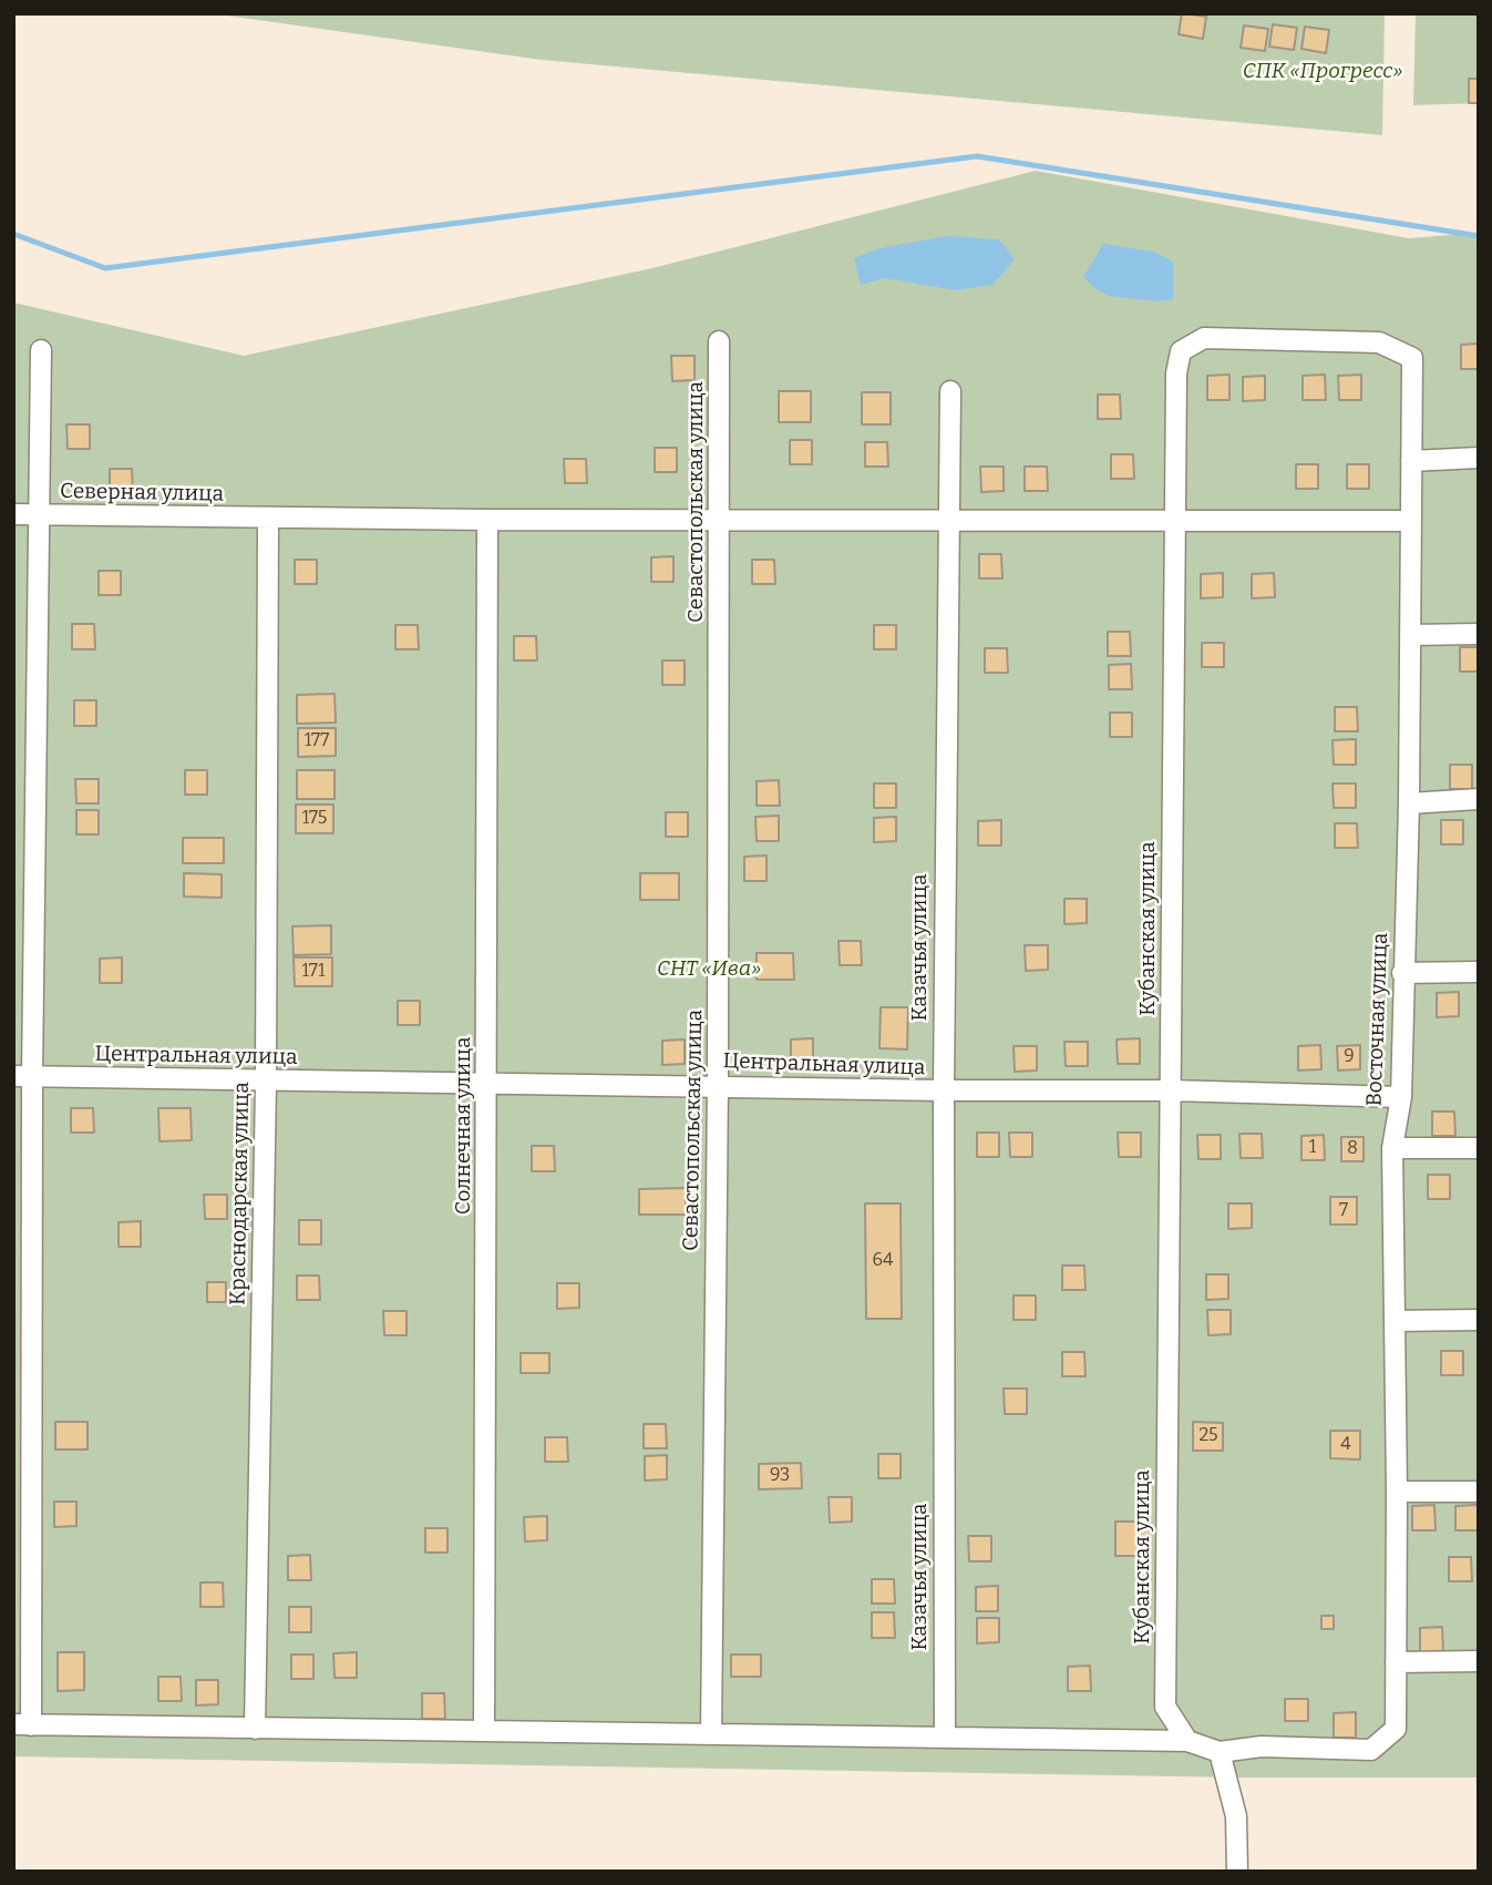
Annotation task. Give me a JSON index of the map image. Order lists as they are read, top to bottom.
{
  "streets": {
    "street": [
      "Северная улица",
      "Севастопольская улица",
      "Кубанская улица",
      "Казачья улица",
      "Восточная улица",
      "Центральная улица",
      "Солнечная улица",
      "Краснодарская улица"
    ]
  },
  "crossings": [
    ["Северная улица", "Севастопольская улица"],
    ["Северная улица", "Кубанская улица"],
    ["Северная улица", "Казачья улица"],
    ["Северная улица", "Восточная улица"],
    ["Северная улица", "Солнечная улица"],
    ["Северная улица", "Краснодарская улица"],
    ["Севастопольская улица", "Центральная улица"],
    ["Кубанская улица", "Восточная улица"],
    ["Кубанская улица", "Центральная улица"],
    ["Казачья улица", "Центральная улица"],
    ["Восточная улица", "Центральная улица"],
    ["Центральная улица", "Солнечная улица"],
    ["Центральная улица", "Краснодарская улица"]
  ],
  "parks": ["СПК «Прогресс»", "СНТ «Ива»"],
  "house_numbers": [
    "177",
    "175",
    "171",
    "9",
    "1",
    "8",
    "7",
    "64",
    "25",
    "4",
    "93"
  ]
}
